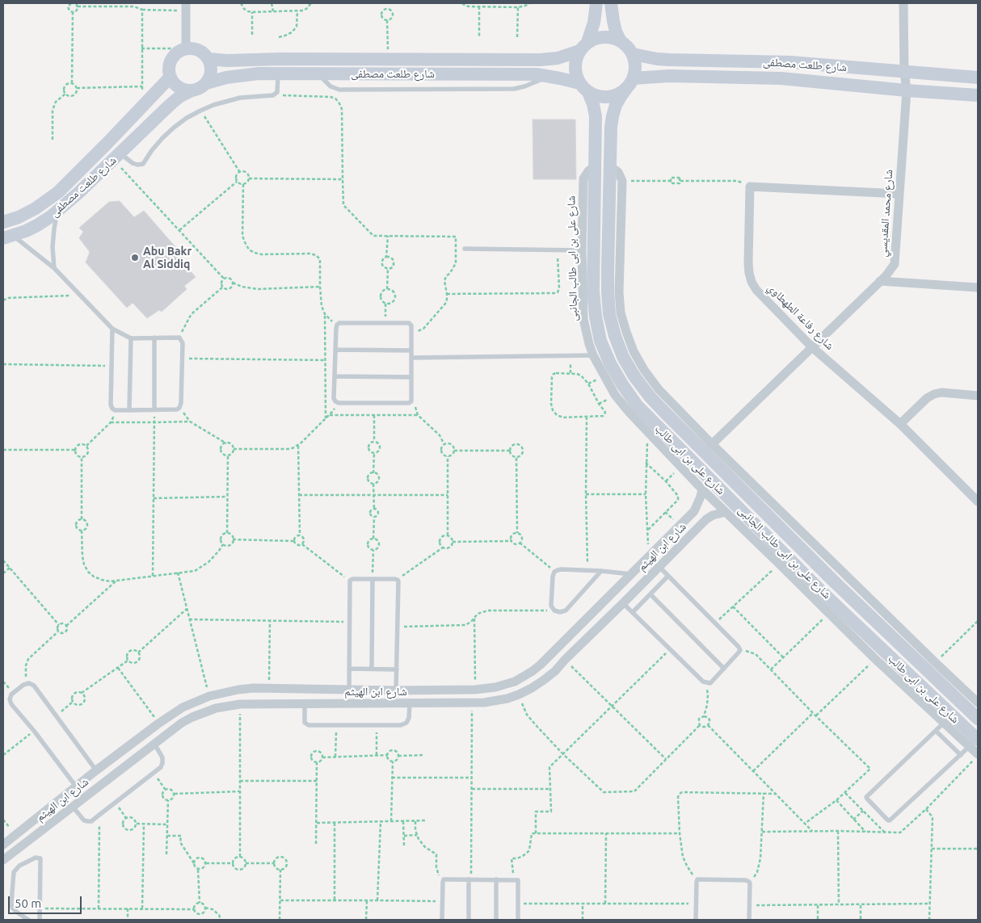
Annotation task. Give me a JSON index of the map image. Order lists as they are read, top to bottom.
{
  "streets": {
    "street": [
      "شارع طلعت مصطفى",
      "شارع محمد المقديسي",
      "شارع على بن ابى طالب الجانبى",
      "شارع رفاعة الطهطاوي",
      "شارع على بن ابى طالب",
      "شارع ابن الهيثم"
    ]
  },
  "crossings": [
    ["شارع طلعت مصطفى", "شارع محمد المقديسي"],
    ["شارع طلعت مصطفى", "شارع على بن ابى طالب"],
    ["شارع محمد المقديسي", "شارع رفاعة الطهطاوي"],
    ["شارع محمد المقديسي", "شارع على بن ابى طالب"],
    ["شارع على بن ابى طالب الجانبى", "شارع على بن ابى طالب"],
    ["شارع على بن ابى طالب الجانبى", "شارع ابن الهيثم"]
  ],
  "places": ["Abu Bakr Al Siddiq"],
  "scale_bar": "50 m"
}
